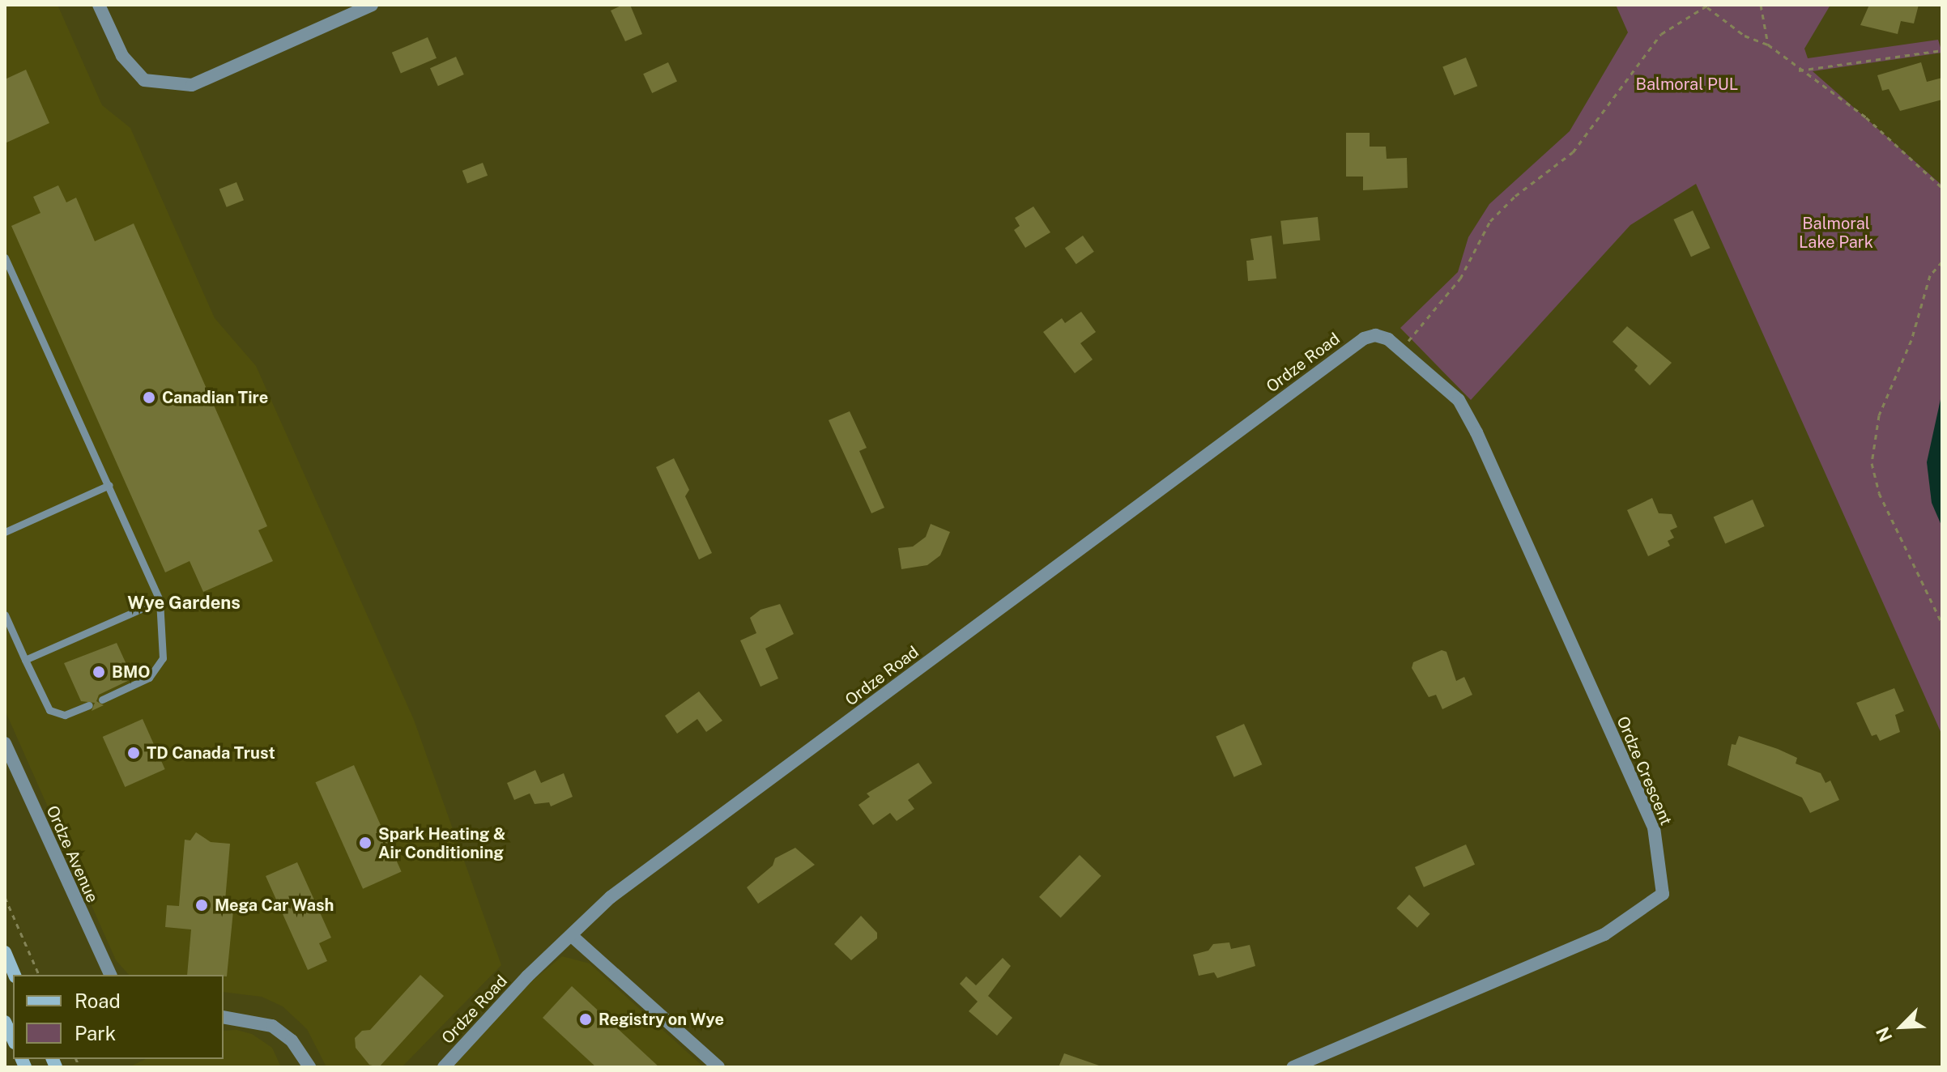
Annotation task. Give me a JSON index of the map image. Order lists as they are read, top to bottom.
{
  "streets": {
    "street": ["Ordze Road", "Ordze Crescent", "Ordze Avenue"]
  },
  "crossings": [
    ["Ordze Road", "Ordze Crescent"]
  ],
  "districts": ["Wye Gardens"],
  "parks": ["Balmoral PUL", "Balmoral Lake Park"],
  "places": [
    "Canadian Tire",
    "BMO",
    "TD Canada Trust",
    "Spark Heating & Air Conditioning",
    "Mega Car Wash",
    "Registry on Wye"
  ],
  "legend": ["Road", "Park"],
  "north": "bottom left"
}
